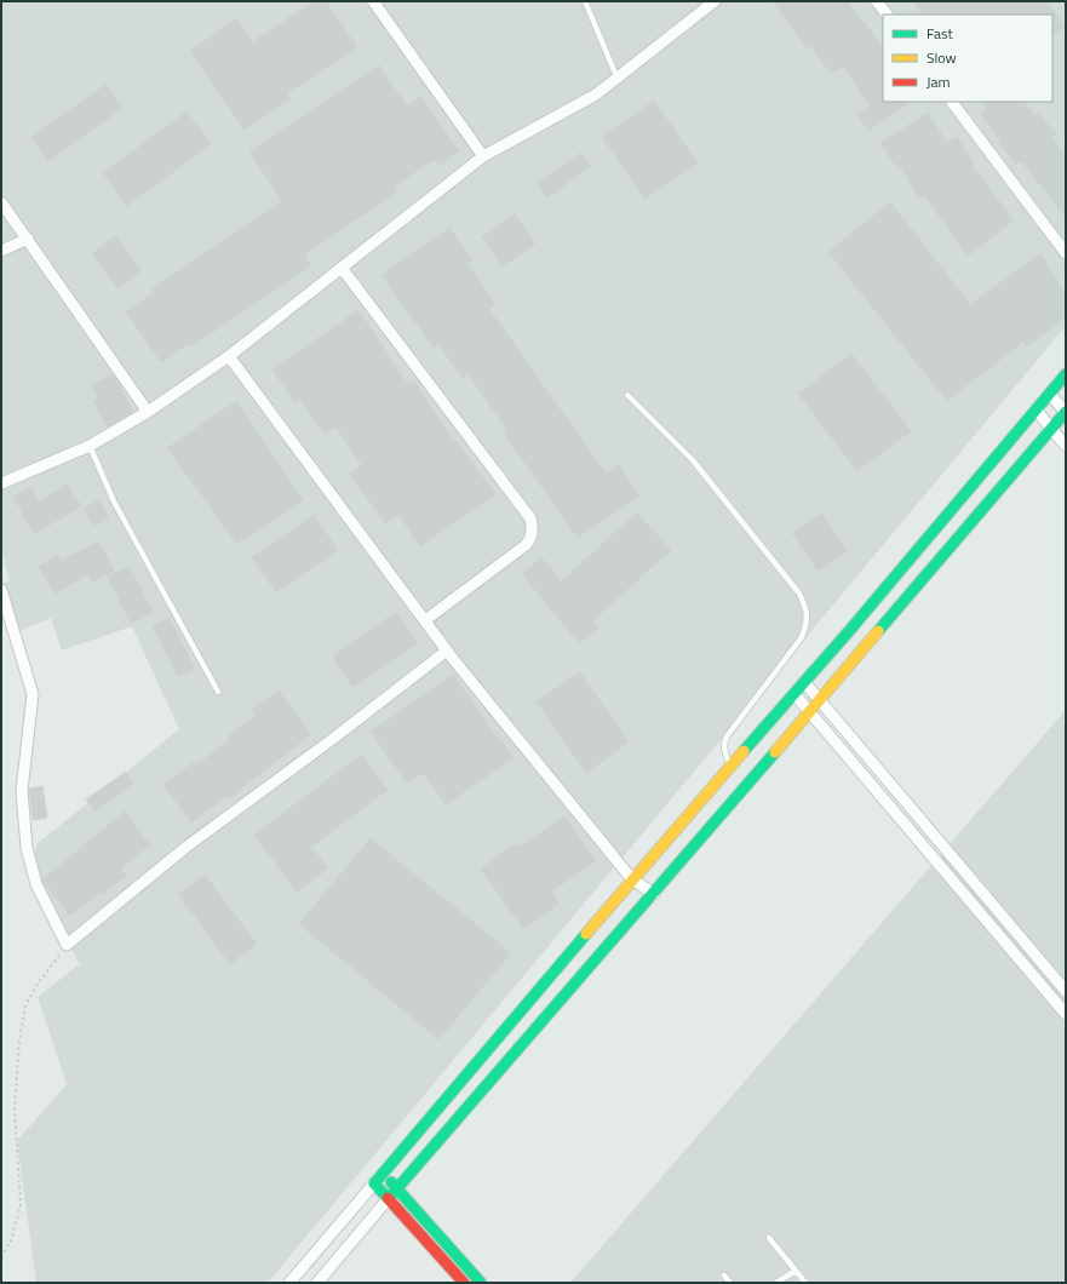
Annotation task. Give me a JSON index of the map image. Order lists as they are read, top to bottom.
{
  "legend": ["Fast", "Slow", "Jam"]
}
